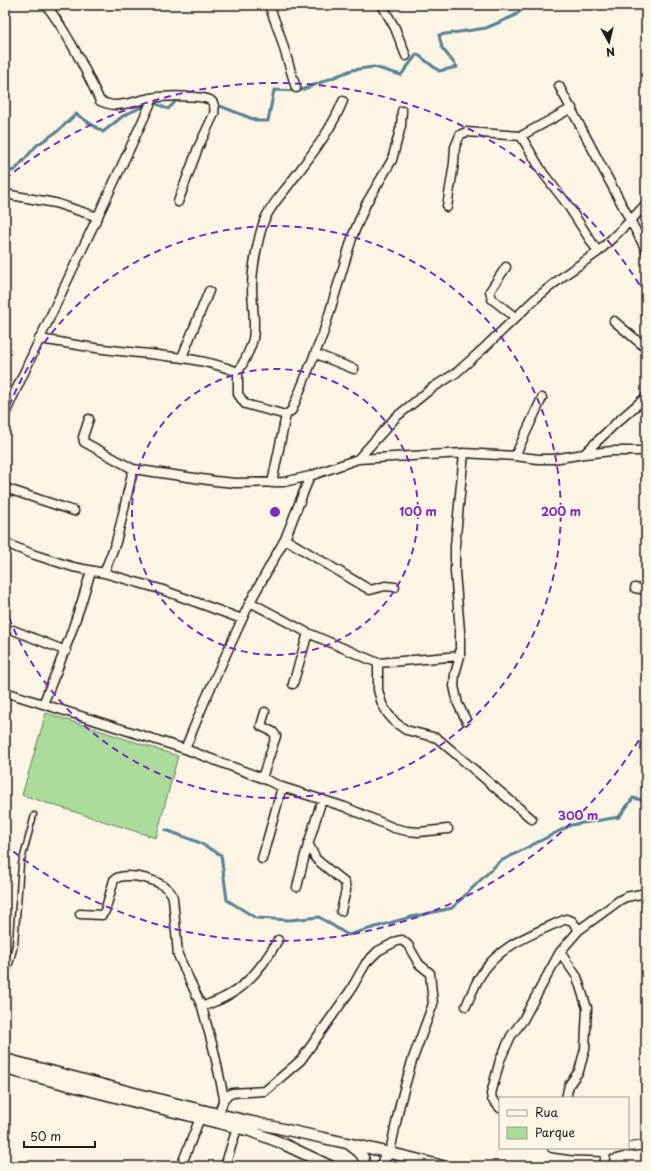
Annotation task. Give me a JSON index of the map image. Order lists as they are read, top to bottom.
{
  "legend": ["Rua", "Parque"],
  "scale_bar": "50 m",
  "north": "bottom",
  "rings": ["100 m", "200 m", "300 m"]
}
